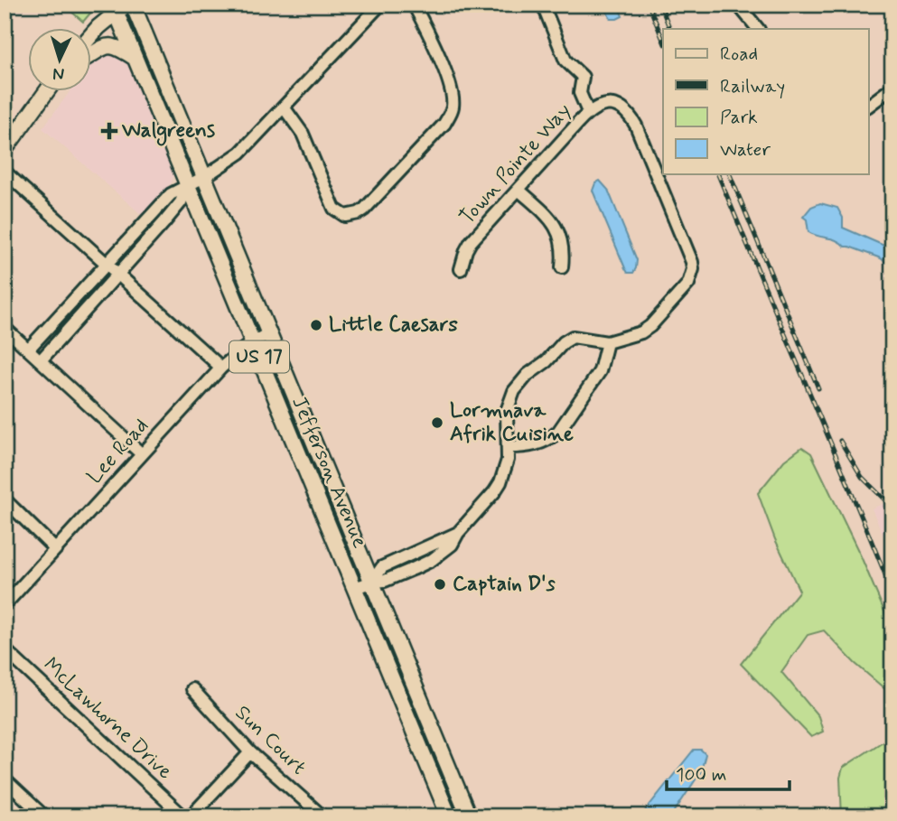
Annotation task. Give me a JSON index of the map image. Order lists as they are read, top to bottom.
{
  "streets": {
    "main road": ["US 17", "Jefferson Avenue"],
    "street": [
      "Town Pointe Way",
      "Lee Road",
      "McLawhorne Drive",
      "Sun Court"
    ]
  },
  "crossings": [
    ["Lee Road", "Jefferson Avenue"]
  ],
  "places": {
    "health": ["Walgreens"],
    "other": ["Little Caesars", "Lormnava Afrik Cuisine", "Captain D's"]
  },
  "legend": [
    "Road",
    "Railway",
    "Park",
    "Water"
  ],
  "scale_bar": "100 m",
  "north": "bottom"
}
